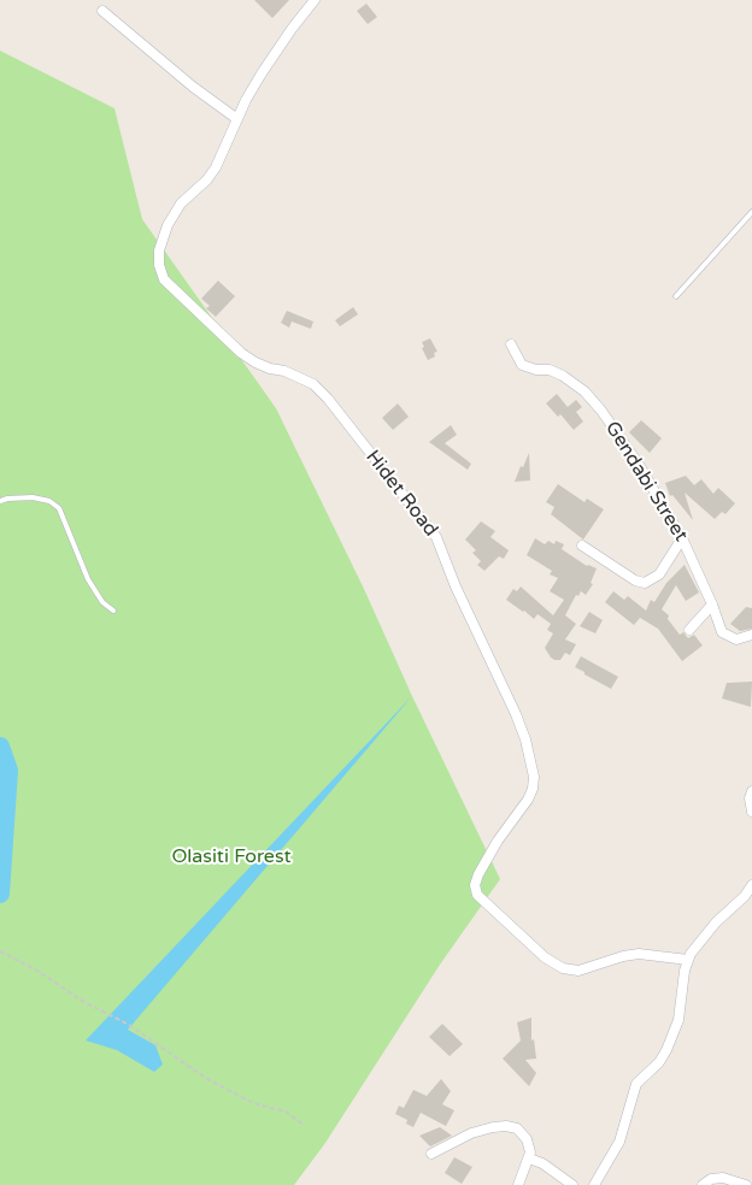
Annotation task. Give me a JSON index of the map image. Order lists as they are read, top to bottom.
{
  "streets": {
    "street": ["Gendabi Street", "Hidet Road"]
  },
  "parks": ["Olasiti Forest"]
}
